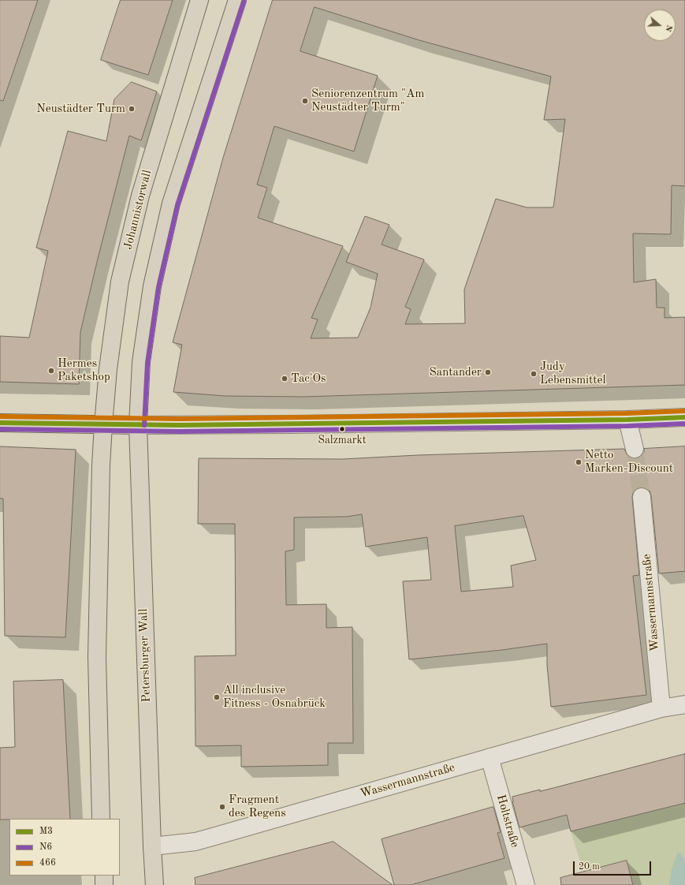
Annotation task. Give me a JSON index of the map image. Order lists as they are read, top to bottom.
{
  "streets": {
    "main road": ["Johannistorwall", "Petersburger Wall"],
    "street": ["Wassermannstraße", "Holtstraße"]
  },
  "crossings": [
    ["Wassermannstraße", "Petersburger Wall"],
    ["Wassermannstraße", "Holtstraße"]
  ],
  "places": [
    "Seniorenzentrum \"Am Neustädter Turm\"",
    "Neustädter Turm",
    "Hermes Paketshop",
    "Santander",
    "Judy Lebensmittel",
    "Tac'Os",
    "Salzmarkt",
    "Netto Marken-Discount",
    "All inclusive Fitness - Osnabrück",
    "Fragment des Regens"
  ],
  "lines": ["transit line N6", "transit line 466", "transit line M3"],
  "legend": ["M3", "N6", "466"],
  "scale_bar": "20 m",
  "north": "right"
}
